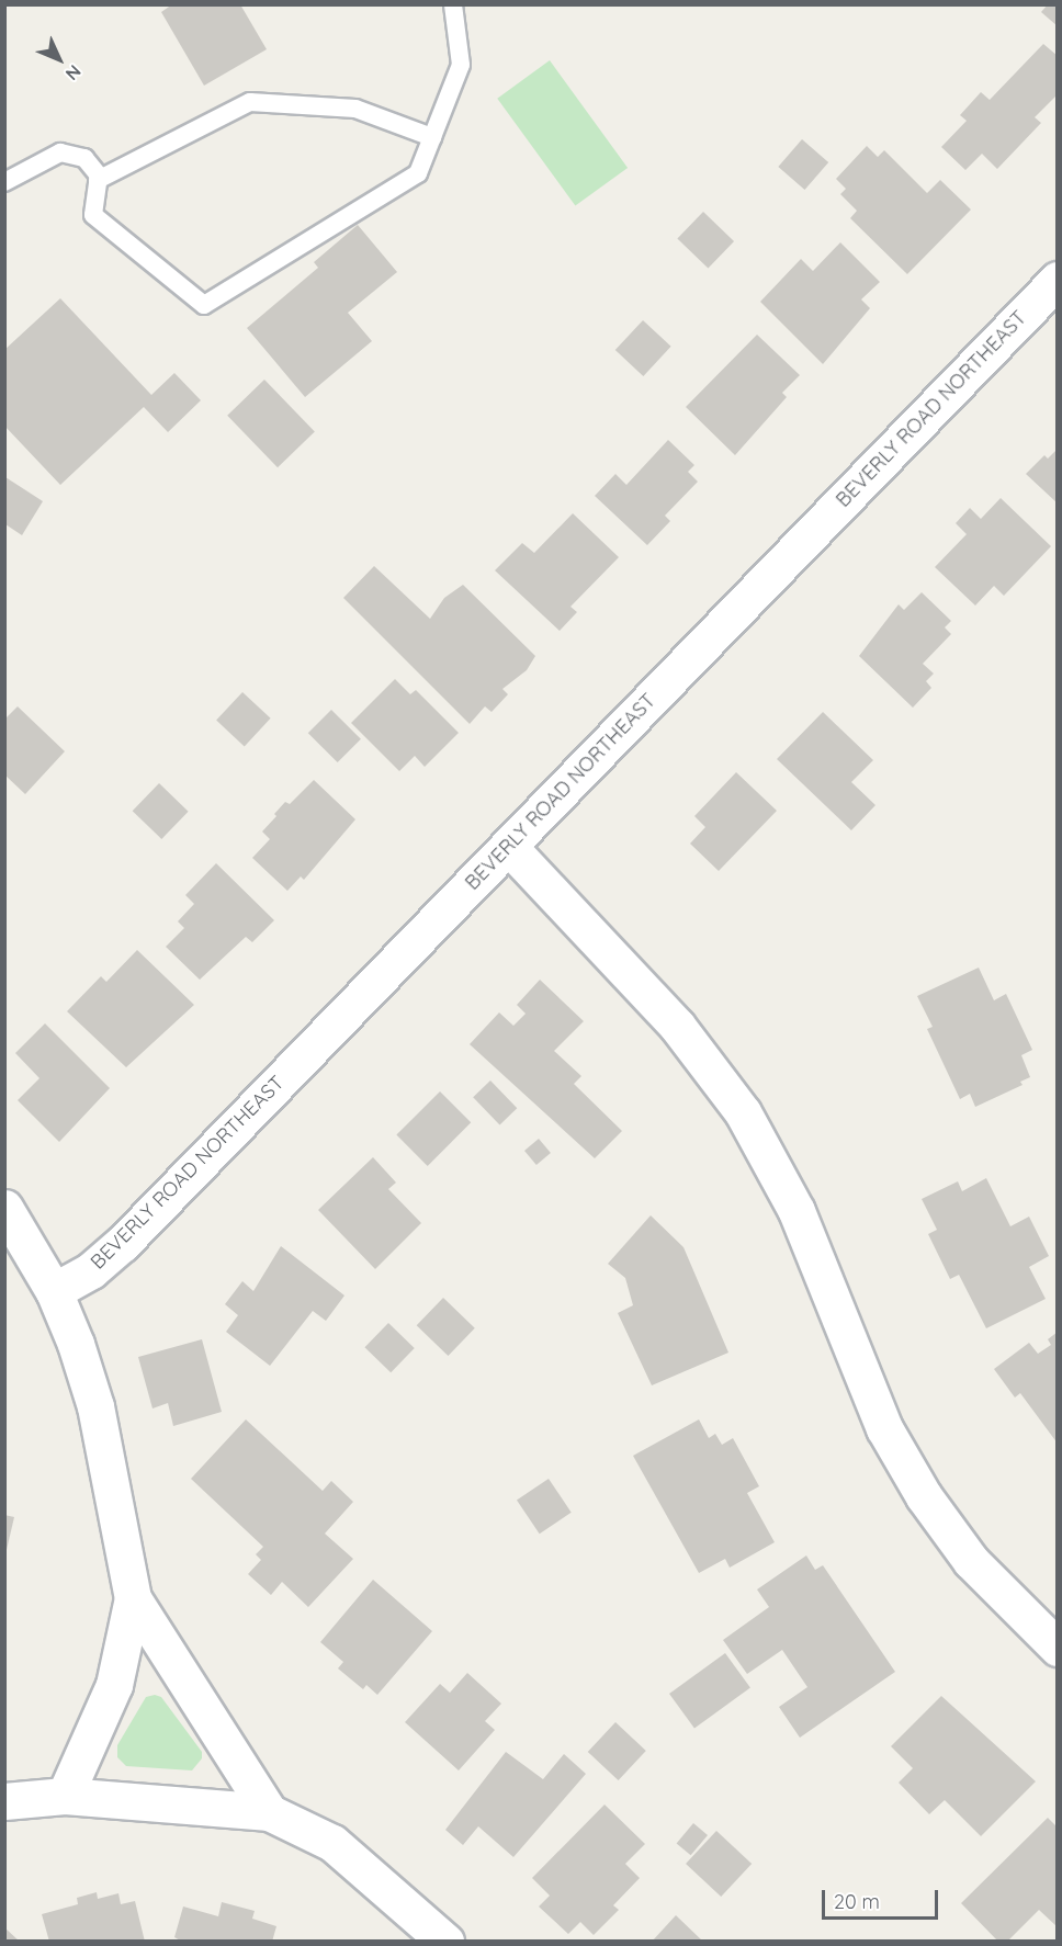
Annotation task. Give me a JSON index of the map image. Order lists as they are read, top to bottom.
{
  "streets": {
    "street": ["BEVERLY ROAD NORTHEAST"]
  },
  "scale_bar": "20 m",
  "north": "bottom right"
}
